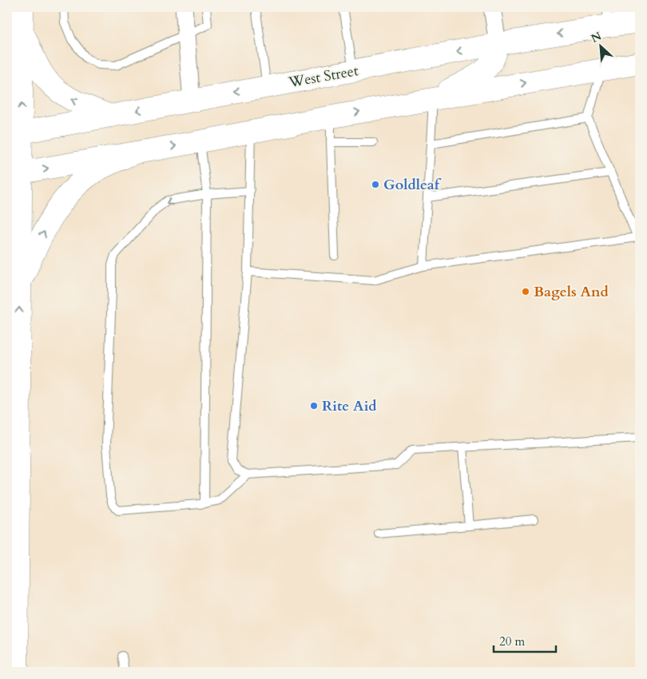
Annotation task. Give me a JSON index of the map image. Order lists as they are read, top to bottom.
{
  "streets": {
    "main road": ["West Street"]
  },
  "places": ["Goldleaf", "Bagels And", "Rite Aid"],
  "scale_bar": "20 m",
  "north": "top left"
}
